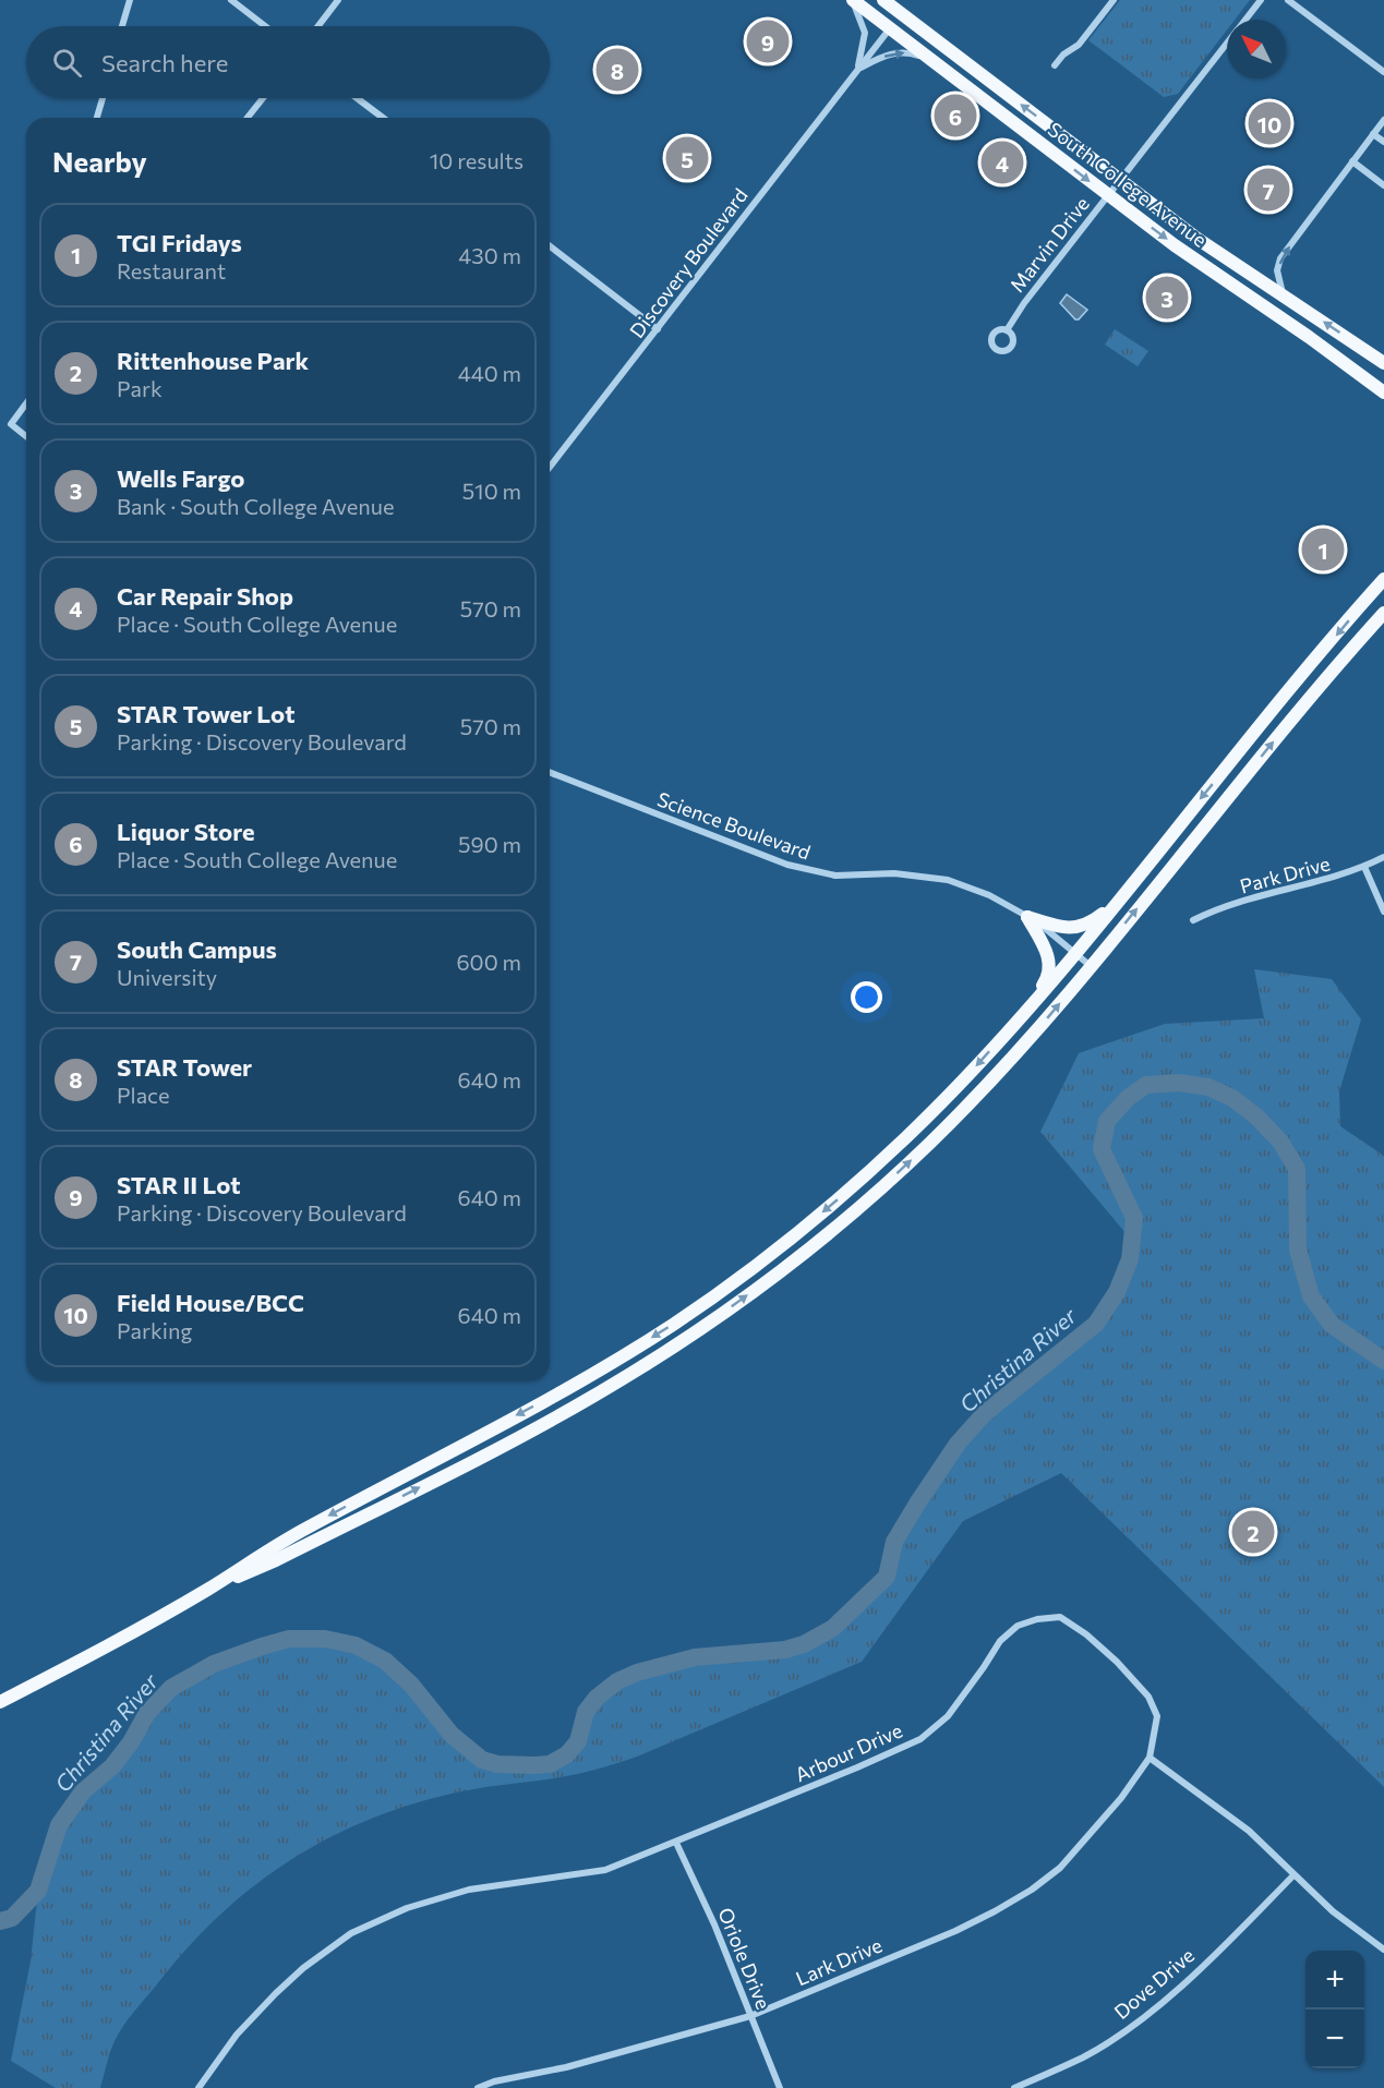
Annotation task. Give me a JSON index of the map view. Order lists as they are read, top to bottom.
{
  "streets": {
    "main road": ["South College Avenue"],
    "street": [
      "Marvin Drive",
      "Discovery Boulevard",
      "Science Boulevard",
      "Park Drive",
      "Arbour Drive",
      "Oriole Drive",
      "Lark Drive",
      "Dove Drive"
    ]
  },
  "crossings": [
    ["South College Avenue", "Marvin Drive"],
    ["South College Avenue", "Discovery Boulevard"],
    ["Arbour Drive", "Oriole Drive"],
    ["Arbour Drive", "Lark Drive"],
    ["Oriole Drive", "Lark Drive"]
  ],
  "water": ["Christina River"],
  "north": "top left",
  "page": {
    "pins": [
      "9",
      "8",
      "6",
      "10",
      "5",
      "4",
      "7",
      "3",
      "1",
      "2"
    ],
    "search": "Search here",
    "heading": ["Nearby", "10 results"],
    "list": [
      {
        "mark": "1",
        "name": "TGI Fridays",
        "note": "Restaurant",
        "value": "430 m"
      },
      {
        "mark": "2",
        "name": "Rittenhouse Park",
        "note": "Park",
        "value": "440 m"
      },
      {
        "mark": "3",
        "name": "Wells Fargo",
        "note": "Bank · South College Avenue",
        "value": "510 m"
      },
      {
        "mark": "4",
        "name": "Car Repair Shop",
        "note": "Place · South College Avenue",
        "value": "570 m"
      },
      {
        "mark": "5",
        "name": "STAR Tower Lot",
        "note": "Parking · Discovery Boulevard",
        "value": "570 m"
      },
      {
        "mark": "6",
        "name": "Liquor Store",
        "note": "Place · South College Avenue",
        "value": "590 m"
      },
      {
        "mark": "7",
        "name": "South Campus",
        "note": "University",
        "value": "600 m"
      },
      {
        "mark": "8",
        "name": "STAR Tower",
        "note": "Place",
        "value": "640 m"
      },
      {
        "mark": "9",
        "name": "STAR II Lot",
        "note": "Parking · Discovery Boulevard",
        "value": "640 m"
      },
      {
        "mark": "10",
        "name": "Field House/BCC",
        "note": "Parking",
        "value": "640 m"
      }
    ],
    "map_buttons": ["+", "−"]
  }
}
